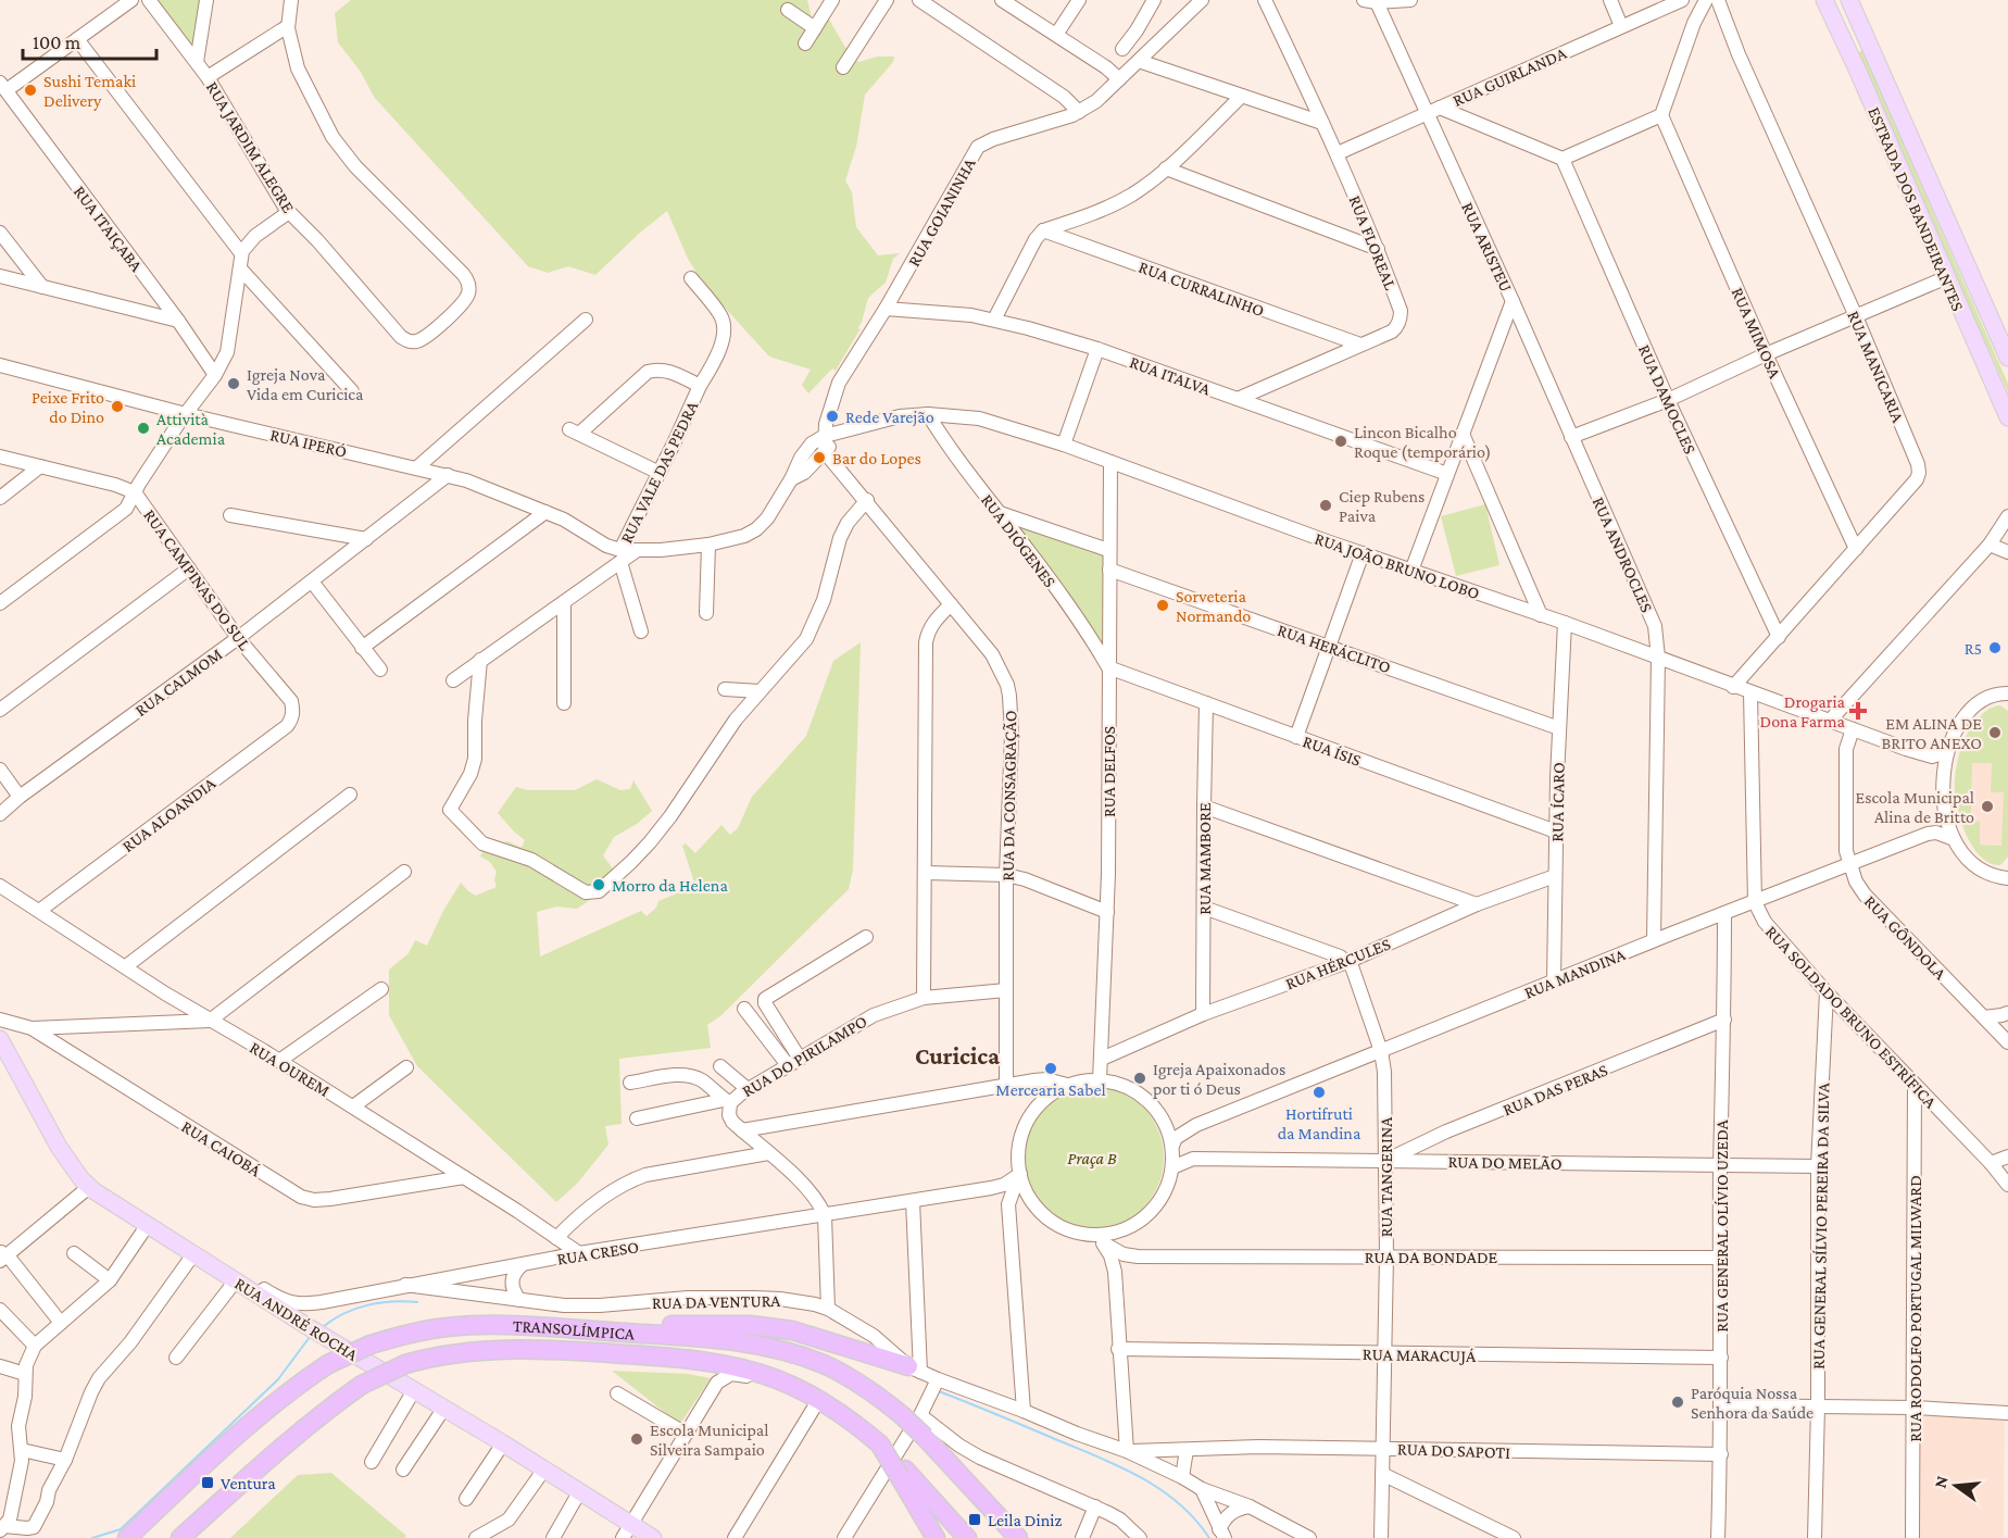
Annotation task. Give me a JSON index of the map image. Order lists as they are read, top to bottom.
{
  "streets": {
    "highway": ["TRANSOLÍMPICA"],
    "main road": ["ESTRADA DOS BANDEIRANTES", "RUA ANDRÉ ROCHA"],
    "street": [
      "RUA GUIRLANDA",
      "RUA JARDIM ALEGRE",
      "RUA GOIANINHA",
      "RUA ITAIÇABA",
      "RUA FLOREAL",
      "RUA ARISTEU",
      "RUA CURRALINHO",
      "RUA MIMOSA",
      "RUA MANICARIA",
      "RUA ITALVA",
      "RUA DAMOCLES",
      "RUA IPERÓ",
      "RUA VALE DAS PEDRA",
      "RUA DIÓGENES",
      "RUA ANDROCLES",
      "RUA JOÃO BRUNO LOBO",
      "RUA CAMPINAS DO SUL",
      "RUA HERÁCLITO",
      "RUA CALMOM",
      "RUA ÍSIS",
      "RUA DELFOS",
      "RUA DA CONSAGRAÇÃO",
      "RUA ÍCARO",
      "RUA ALOANDIA",
      "RUA MAMBORE",
      "RUA GÔNDOLA",
      "RUA HÉRCULES",
      "RUA MANDINA",
      "RUA SOLDADO BRUNO ESTRÍFICA",
      "RUA DO PIRILAMPO",
      "RUA OUREM",
      "RUA DAS PERAS",
      "RUA CAIOBÁ",
      "RUA DO MELÃO",
      "RUA TANGERINA",
      "RUA GENERAL OLÍVIO UZEDA",
      "RUA GENERAL SÍLVIO PEREIRA DA SILVA",
      "RUA CRESO",
      "RUA DA BONDADE",
      "RUA DA VENTURA",
      "RUA RODOLFO PORTUGAL MILWARD",
      "RUA MARACUJÁ",
      "RUA DO SAPOTI"
    ]
  },
  "crossings": [
    ["RUA GUIRLANDA", "RUA FLOREAL"],
    ["RUA GUIRLANDA", "RUA ARISTEU"],
    ["RUA GOIANINHA", "RUA ITALVA"],
    ["RUA GOIANINHA", "RUA JOÃO BRUNO LOBO"],
    ["RUA GOIANINHA", "RUA DA CONSAGRAÇÃO"],
    ["RUA ITAIÇABA", "RUA CAMPINAS DO SUL"],
    ["RUA FLOREAL", "RUA CURRALINHO"],
    ["RUA FLOREAL", "RUA ITALVA"],
    ["RUA ARISTEU", "RUA ITALVA"],
    ["RUA ARISTEU", "RUA ANDROCLES"],
    ["RUA ARISTEU", "RUA JOÃO BRUNO LOBO"],
    ["RUA MIMOSA", "RUA MANICARIA"],
    ["RUA MANICARIA", "RUA DAMOCLES"],
    ["RUA MANICARIA", "RUA JOÃO BRUNO LOBO"],
    ["RUA IPERÓ", "RUA VALE DAS PEDRA"],
    ["RUA IPERÓ", "RUA CAMPINAS DO SUL"],
    ["RUA IPERÓ", "RUA CALMOM"],
    ["RUA DIÓGENES", "RUA JOÃO BRUNO LOBO"],
    ["RUA DIÓGENES", "RUA ÍSIS"],
    ["RUA DIÓGENES", "RUA DELFOS"],
    ["RUA ANDROCLES", "RUA JOÃO BRUNO LOBO"],
    ["RUA ANDROCLES", "RUA MANDINA"],
    ["RUA JOÃO BRUNO LOBO", "RUA DELFOS"],
    ["RUA JOÃO BRUNO LOBO", "RUA ÍCARO"],
    ["RUA JOÃO BRUNO LOBO", "RUA GÔNDOLA"],
    ["RUA CAMPINAS DO SUL", "RUA CALMOM"],
    ["RUA CAMPINAS DO SUL", "RUA ALOANDIA"],
    ["RUA HERÁCLITO", "RUA DELFOS"],
    ["RUA HERÁCLITO", "RUA ÍCARO"],
    ["RUA ÍSIS", "RUA DELFOS"],
    ["RUA ÍSIS", "RUA ÍCARO"],
    ["RUA ÍSIS", "RUA MAMBORE"],
    ["RUA DELFOS", "RUA HÉRCULES"],
    ["RUA DELFOS", "RUA MANDINA"],
    ["RUA DELFOS", "RUA DO MELÃO"],
    ["RUA DELFOS", "RUA CRESO"],
    ["RUA DELFOS", "RUA DA BONDADE"],
    ["RUA DA CONSAGRAÇÃO", "RUA DO PIRILAMPO"],
    ["RUA ÍCARO", "RUA HÉRCULES"],
    ["RUA ÍCARO", "RUA MANDINA"],
    ["RUA ALOANDIA", "RUA OUREM"],
    ["RUA MAMBORE", "RUA HÉRCULES"],
    ["RUA GÔNDOLA", "RUA MANDINA"],
    ["RUA HÉRCULES", "RUA TANGERINA"],
    ["RUA MANDINA", "RUA SOLDADO BRUNO ESTRÍFICA"],
    ["RUA MANDINA", "RUA DO MELÃO"],
    ["RUA MANDINA", "RUA TANGERINA"],
    ["RUA MANDINA", "RUA GENERAL OLÍVIO UZEDA"],
    ["RUA MANDINA", "RUA CRESO"],
    ["RUA MANDINA", "RUA DA BONDADE"],
    ["RUA SOLDADO BRUNO ESTRÍFICA", "RUA GENERAL SÍLVIO PEREIRA DA SILVA"],
    ["RUA SOLDADO BRUNO ESTRÍFICA", "RUA RODOLFO PORTUGAL MILWARD"],
    ["RUA DO PIRILAMPO", "RUA CRESO"],
    ["RUA DO PIRILAMPO", "RUA DA VENTURA"],
    ["RUA OUREM", "RUA CAIOBÁ"],
    ["RUA OUREM", "RUA CRESO"],
    ["RUA DAS PERAS", "RUA DO MELÃO"],
    ["RUA DAS PERAS", "RUA TANGERINA"],
    ["RUA DAS PERAS", "RUA GENERAL OLÍVIO UZEDA"],
    ["RUA DO MELÃO", "RUA TANGERINA"],
    ["RUA DO MELÃO", "RUA GENERAL OLÍVIO UZEDA"],
    ["RUA DO MELÃO", "RUA GENERAL SÍLVIO PEREIRA DA SILVA"],
    ["RUA DO MELÃO", "RUA CRESO"],
    ["RUA DO MELÃO", "RUA DA BONDADE"],
    ["RUA TANGERINA", "RUA DA BONDADE"],
    ["RUA TANGERINA", "RUA MARACUJÁ"],
    ["RUA TANGERINA", "RUA DO SAPOTI"],
    ["RUA GENERAL OLÍVIO UZEDA", "RUA DA BONDADE"],
    ["RUA GENERAL OLÍVIO UZEDA", "RUA MARACUJÁ"],
    ["RUA GENERAL OLÍVIO UZEDA", "RUA DO SAPOTI"],
    ["RUA CRESO", "RUA DA BONDADE"],
    ["RUA CRESO", "RUA DA VENTURA"],
    ["RUA CRESO", "RUA ANDRÉ ROCHA"],
    ["RUA DA VENTURA", "RUA DO SAPOTI"]
  ],
  "districts": ["Curicica"],
  "parks": ["Praça B"],
  "places": {
    "other": [
      "Sushi Temaki Delivery",
      "Igreja Nova Vida em Curicica",
      "Peixe Frito do Dino",
      "Rede Varejão",
      "Attività Academia",
      "Lincon Bicalho Roque (temporário)",
      "Bar do Lopes",
      "Ciep Rubens Paiva",
      "Sorveteria Normando",
      "R5",
      "EM ALINA DE BRITO ANEXO",
      "Escola Municipal Alina de Britto",
      "Morro da Helena",
      "Mercearia Sabel",
      "Igreja Apaixonados por ti ó Deus",
      "Hortifruti da Mandina",
      "Paróquia Nossa Senhora da Saúde",
      "Escola Municipal Silveira Sampaio"
    ],
    "health": ["Drogaria Dona Farma"],
    "transit": ["Ventura", "Leila Diniz"]
  },
  "scale_bar": "100 m",
  "north": "left"
}
